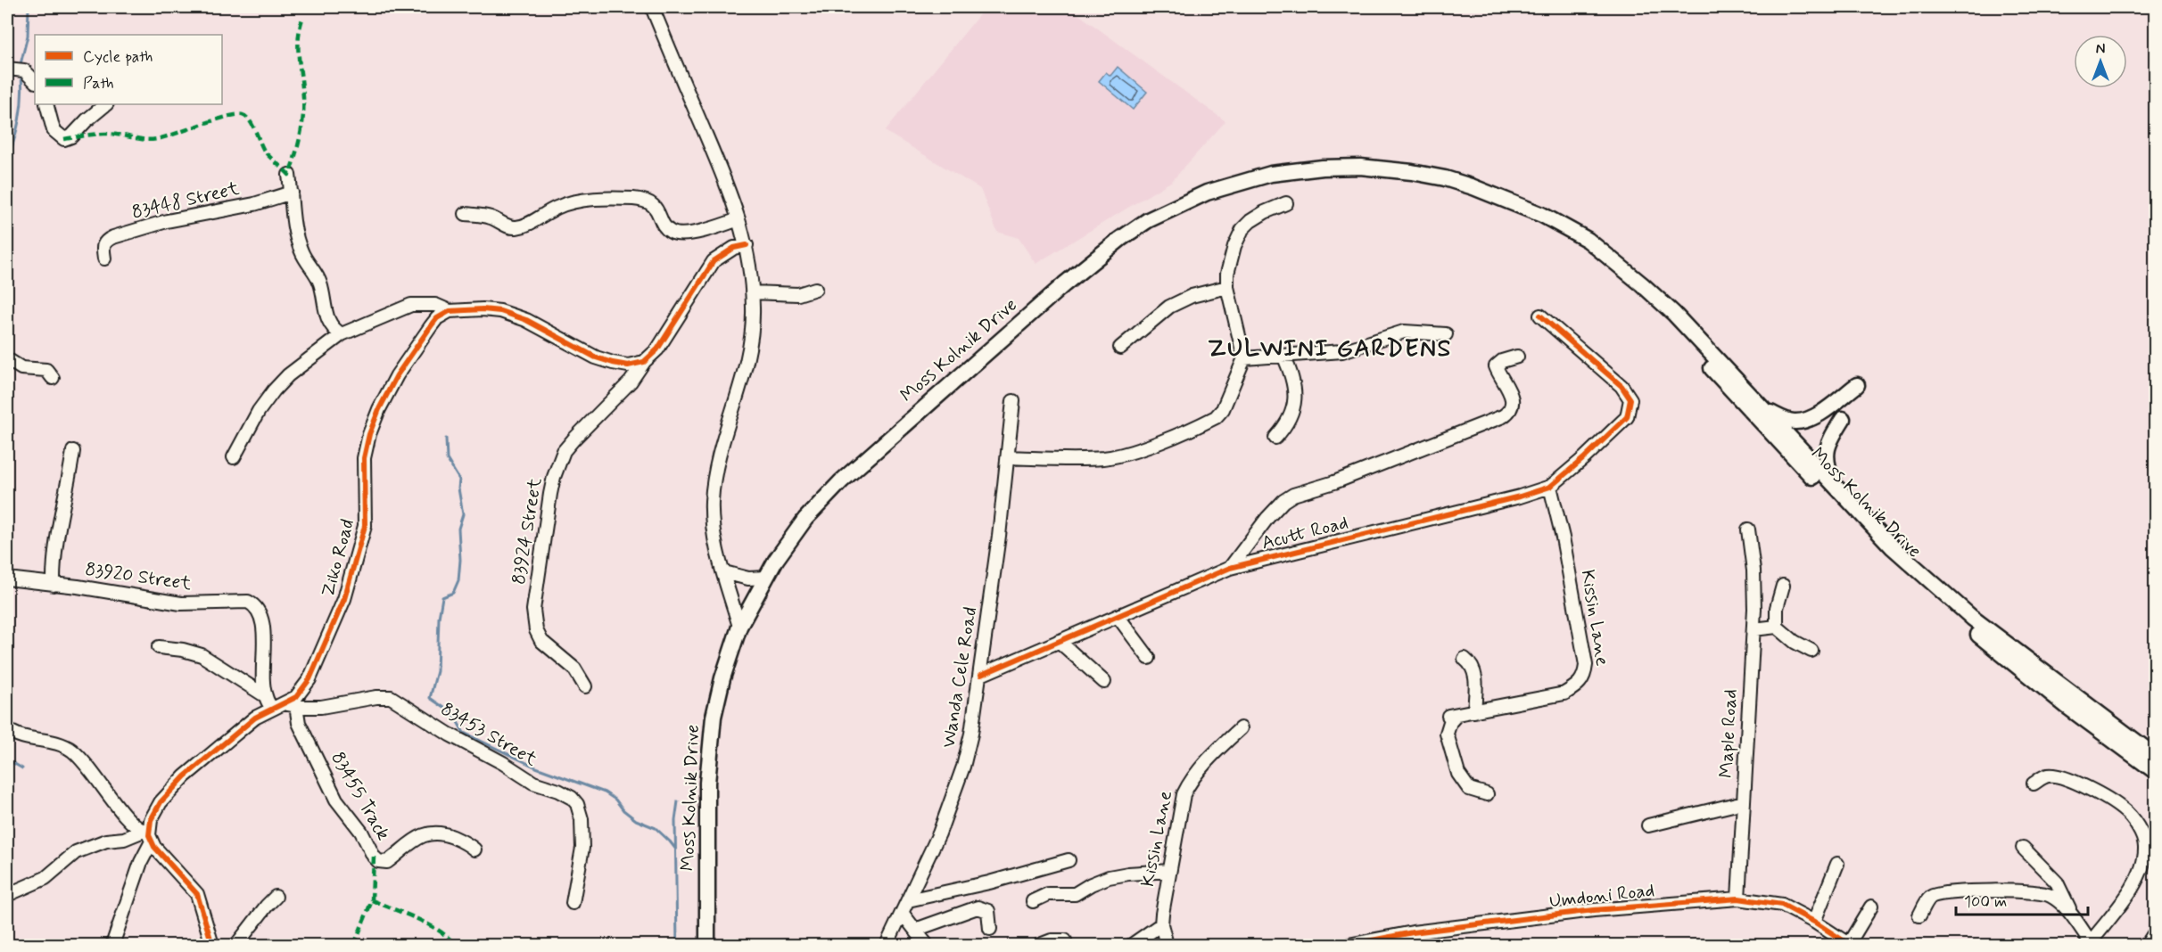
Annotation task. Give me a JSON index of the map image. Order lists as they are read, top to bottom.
{
  "streets": {
    "main road": ["Moss Kolnik Drive"],
    "street": [
      "83448 Street",
      "83924 Street",
      "Acutt Road",
      "Ziko Road",
      "83920 Street",
      "Kissin Lane",
      "Wanda Cele Road",
      "Maple Road",
      "83453 Street",
      "83455 Track",
      "Umdoni Road"
    ]
  },
  "crossings": [
    ["Acutt Road", "Kissin Lane"],
    ["Acutt Road", "Wanda Cele Road"],
    ["Ziko Road", "83920 Street"],
    ["Ziko Road", "83453 Street"],
    ["Ziko Road", "83455 Track"],
    ["Maple Road", "Umdoni Road"],
    ["83453 Street", "83455 Track"]
  ],
  "districts": ["ZULWINI GARDENS"],
  "legend": ["Cycle path", "Path"],
  "scale_bar": "100 m",
  "north": "top"
}
